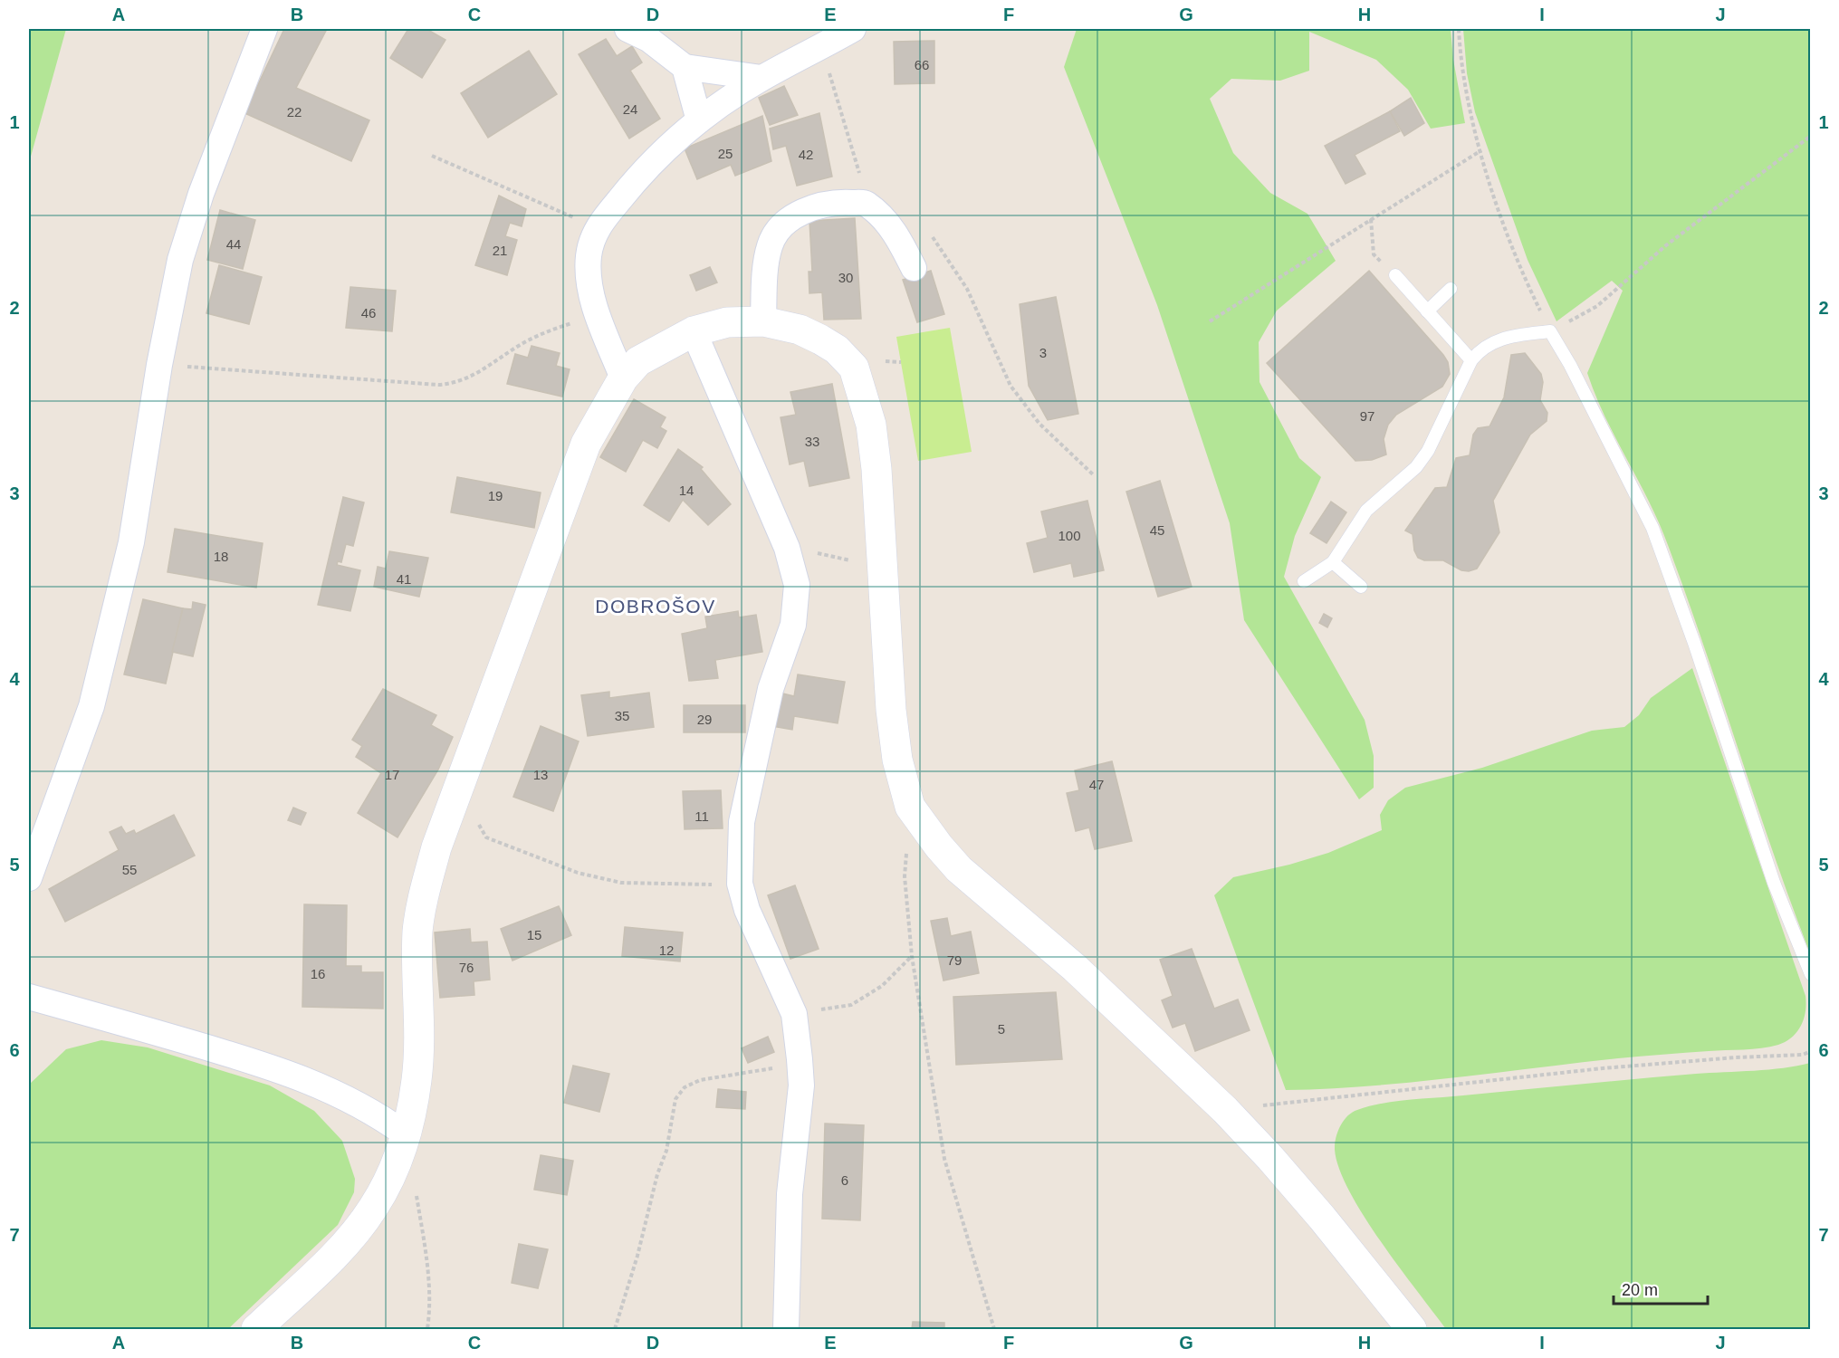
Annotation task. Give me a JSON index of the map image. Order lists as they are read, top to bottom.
{
  "districts": ["DOBROŠOV"],
  "house_numbers": [
    "66",
    "24",
    "22",
    "25",
    "42",
    "44",
    "21",
    "30",
    "46",
    "3",
    "97",
    "33",
    "14",
    "19",
    "45",
    "100",
    "18",
    "41",
    "35",
    "29",
    "17",
    "13",
    "47",
    "11",
    "55",
    "15",
    "12",
    "79",
    "76",
    "16",
    "5",
    "6"
  ],
  "scale_bar": "20 m",
  "grid": {
    "columns": [
      "A",
      "B",
      "C",
      "D",
      "E",
      "F",
      "G",
      "H",
      "I",
      "J"
    ],
    "rows": [
      "1",
      "2",
      "3",
      "4",
      "5",
      "6",
      "7"
    ]
  }
}
